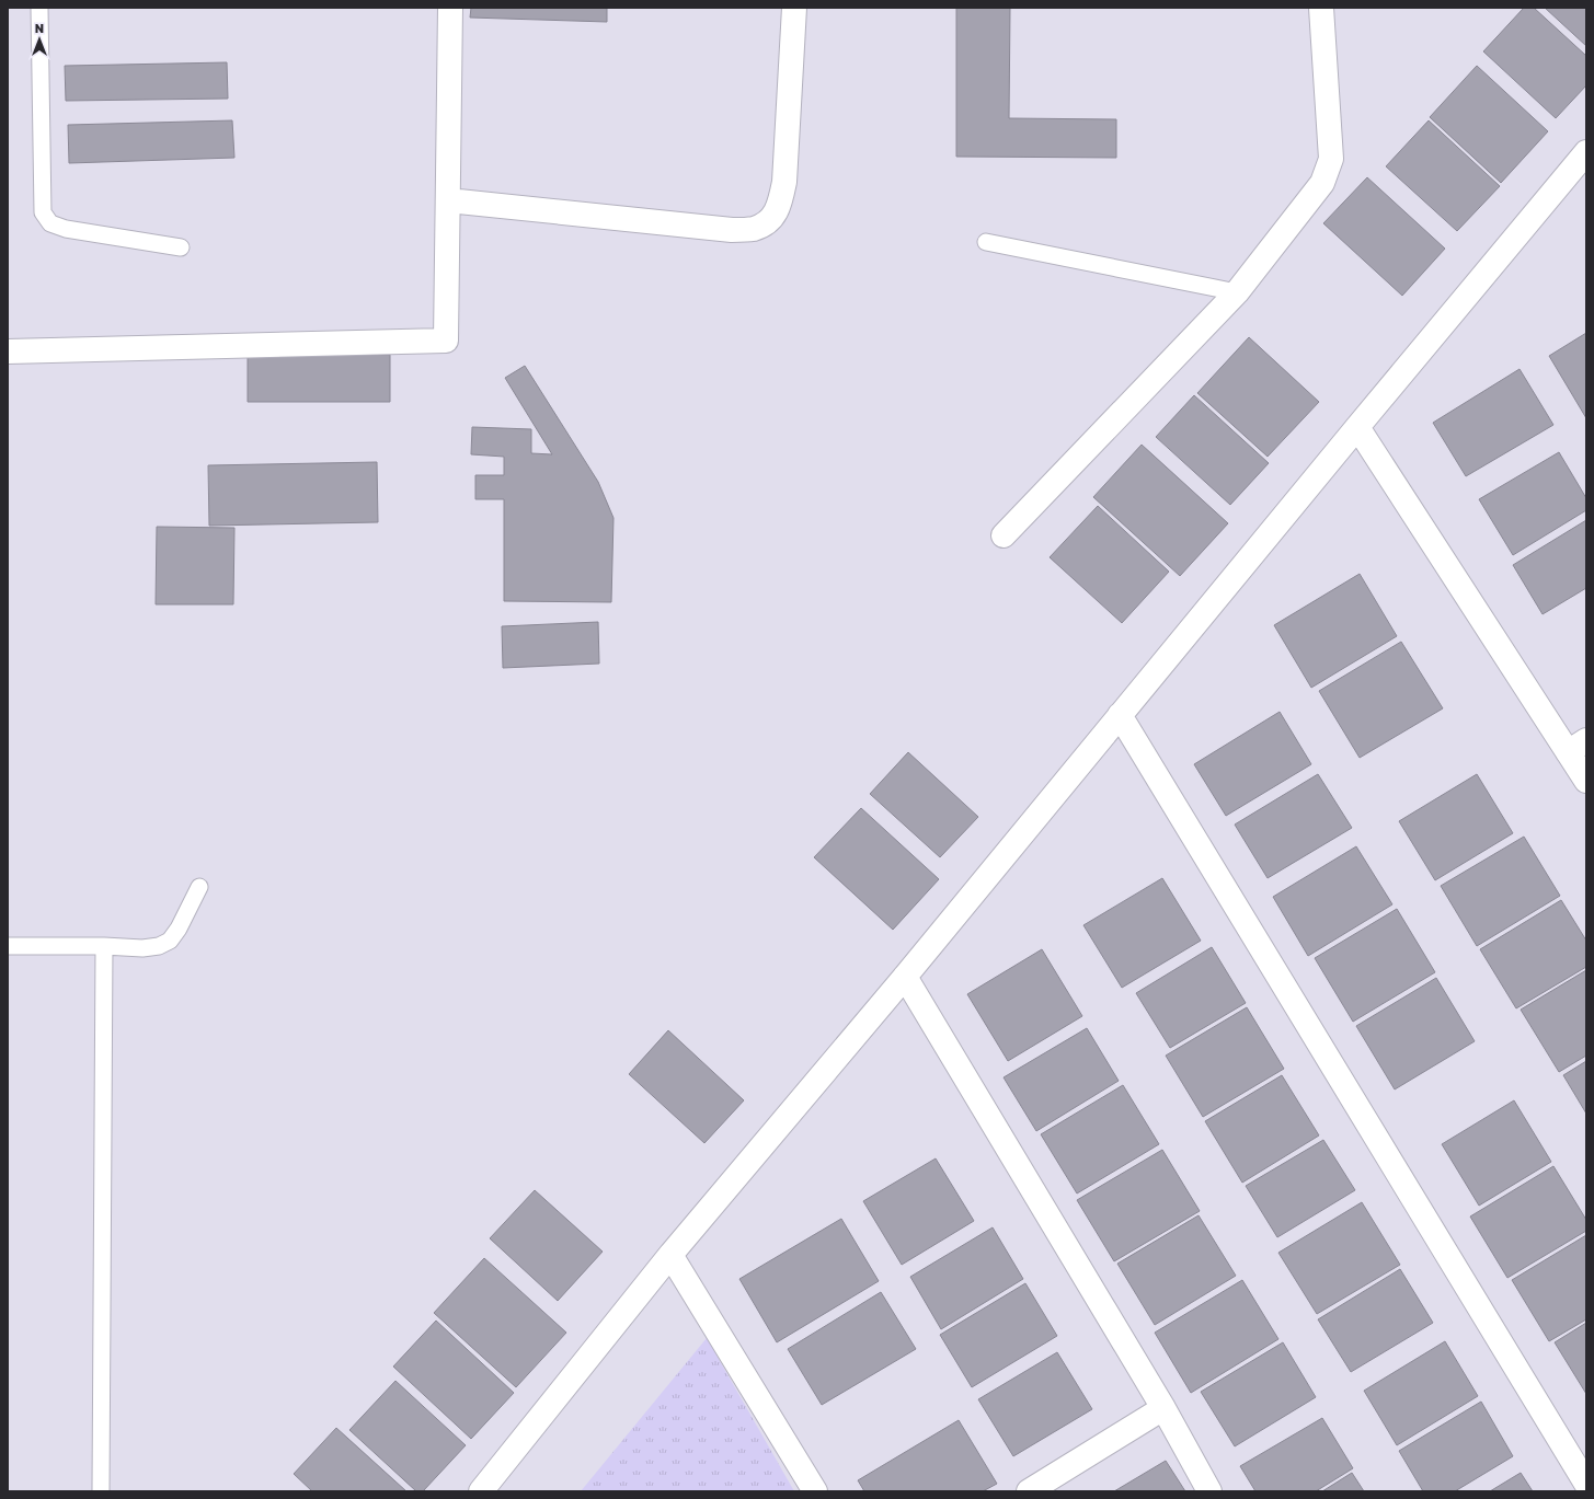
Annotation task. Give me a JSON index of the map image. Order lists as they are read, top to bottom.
{
  "north": "top"
}
